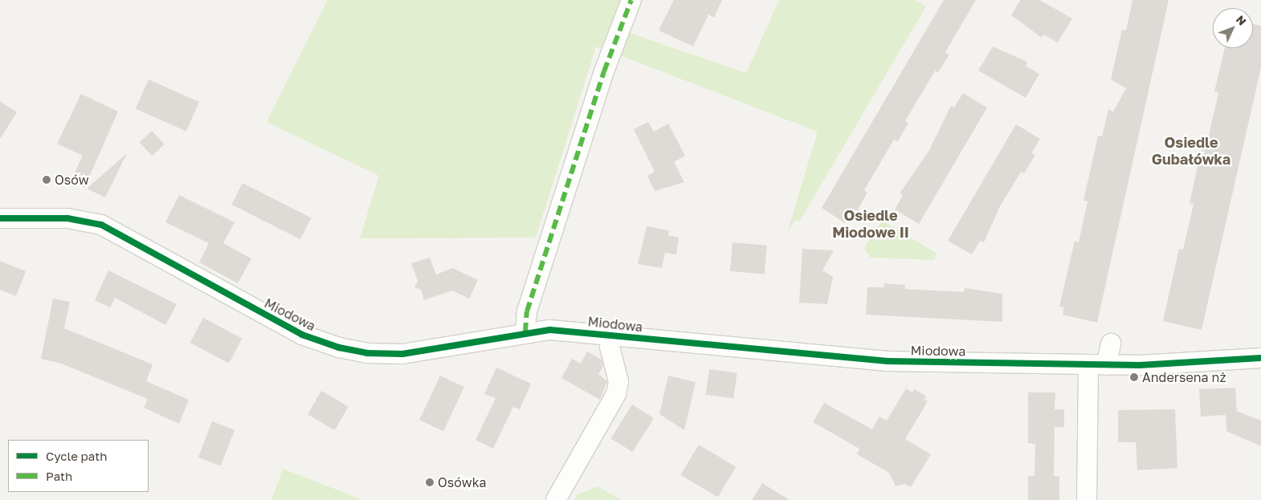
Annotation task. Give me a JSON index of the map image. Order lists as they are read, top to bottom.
{
  "streets": {
    "street": ["Miodowa"]
  },
  "districts": ["Osiedle Gubałówka", "Osiedle Miodowe II"],
  "places": ["Osów", "Andersena nż", "Osówka"],
  "legend": ["Cycle path", "Path"],
  "north": "top right"
}
